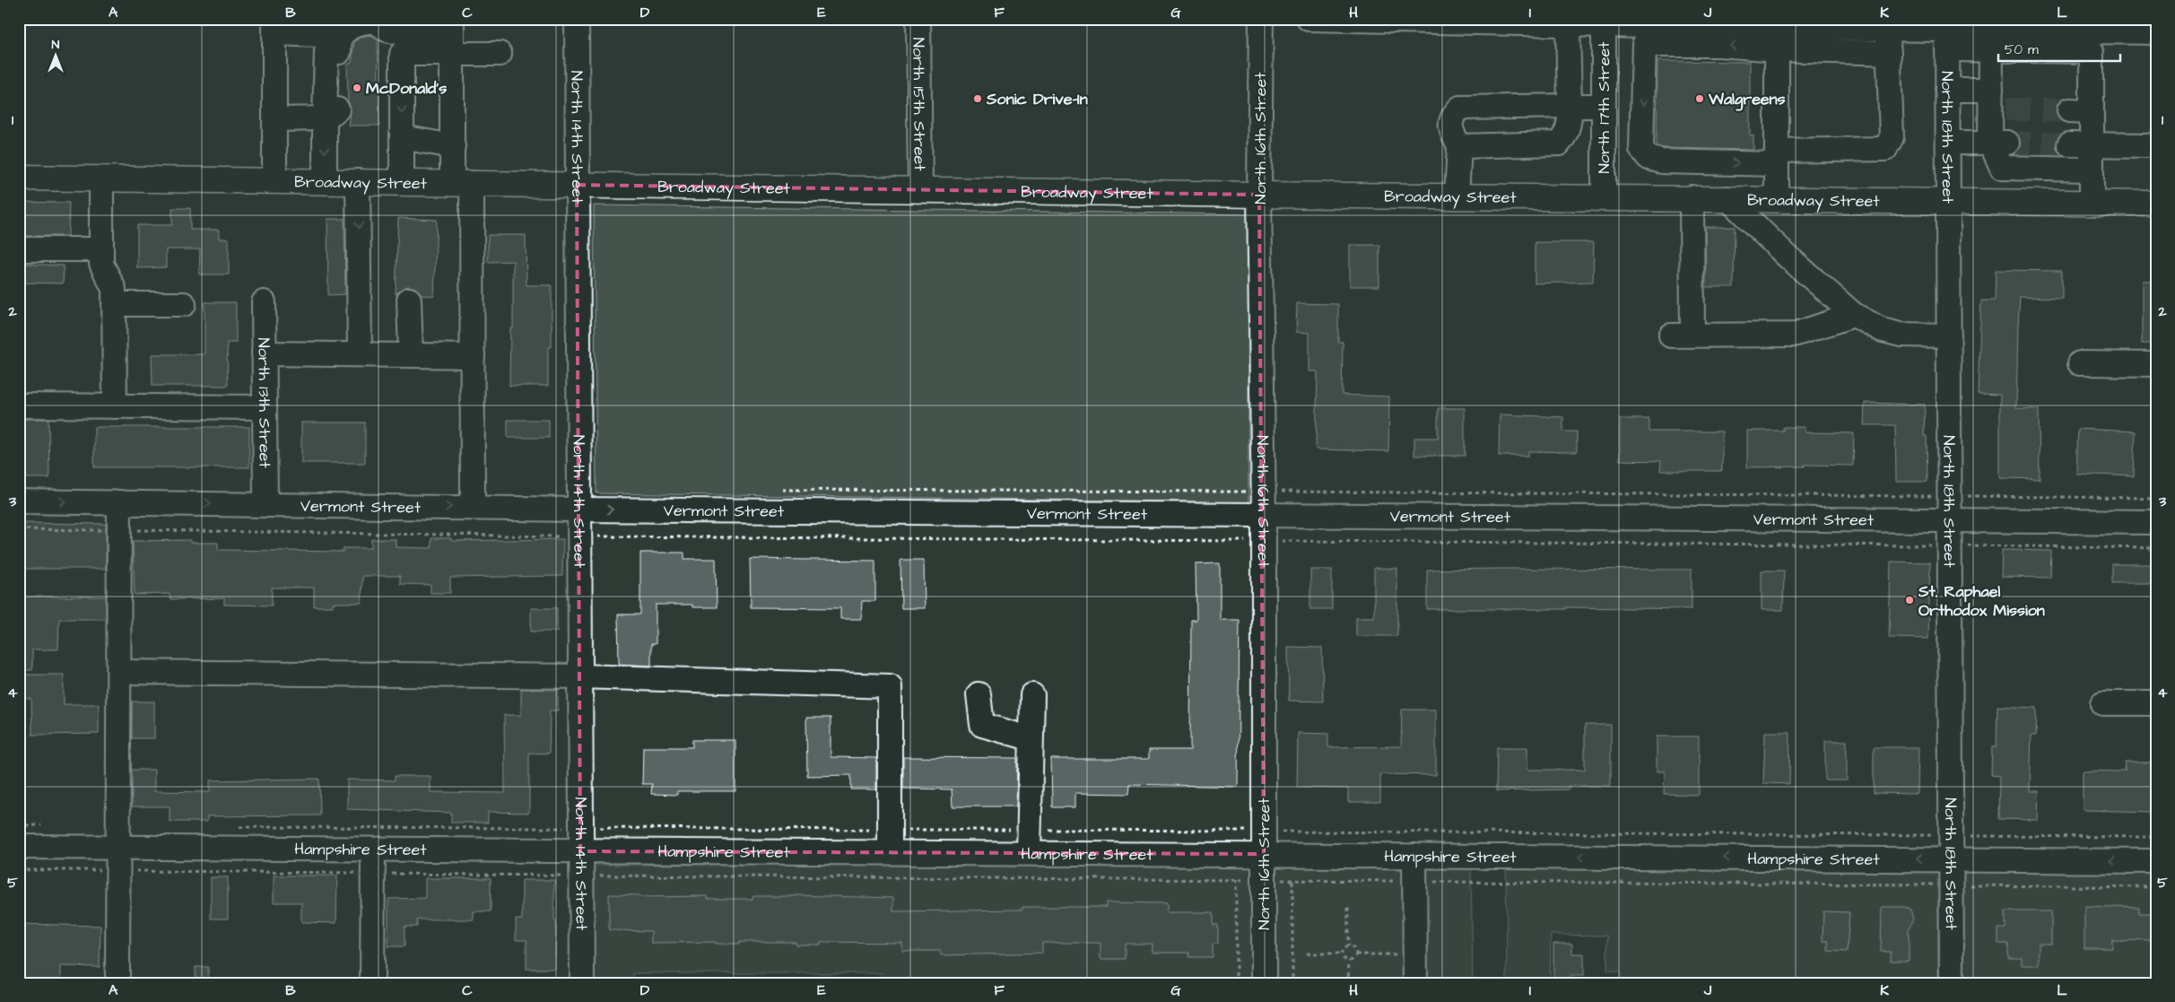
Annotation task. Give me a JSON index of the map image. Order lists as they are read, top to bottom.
{
  "streets": {
    "main road": ["Broadway Street"],
    "street": [
      "North 15th Street",
      "North 17th Street",
      "North 14th Street",
      "North 16th Street",
      "North 18th Street",
      "North 13th Street",
      "Vermont Street",
      "Hampshire Street"
    ]
  },
  "crossings": [
    ["North 15th Street", "Broadway Street"],
    ["North 17th Street", "Broadway Street"],
    ["North 14th Street", "Broadway Street"],
    ["North 14th Street", "Vermont Street"],
    ["North 14th Street", "Hampshire Street"],
    ["North 16th Street", "Broadway Street"],
    ["North 16th Street", "Vermont Street"],
    ["North 16th Street", "Hampshire Street"],
    ["North 18th Street", "Broadway Street"],
    ["North 18th Street", "Vermont Street"],
    ["North 18th Street", "Hampshire Street"],
    ["North 13th Street", "Vermont Street"]
  ],
  "places": [
    "McDonald's",
    "Sonic Drive-In",
    "Walgreens",
    "St. Raphael Orthodox Mission"
  ],
  "scale_bar": "50 m",
  "north": "top",
  "grid": {
    "columns": [
      "A",
      "B",
      "C",
      "D",
      "E",
      "F",
      "G",
      "H",
      "I",
      "J",
      "K",
      "L"
    ],
    "rows": [
      "1",
      "2",
      "3",
      "4",
      "5"
    ]
  }
}
